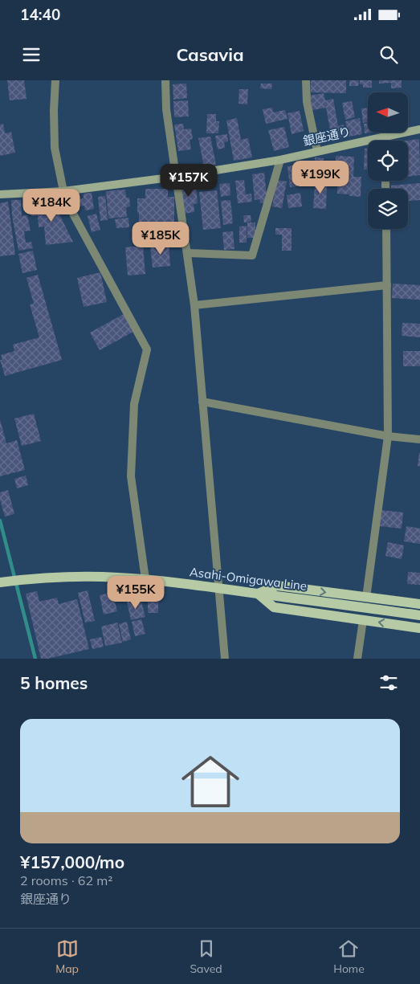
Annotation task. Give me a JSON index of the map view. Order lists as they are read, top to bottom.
{
  "streets": {
    "main road": ["Asahi-Omigawa Line"],
    "street": ["銀座通り"]
  },
  "north": "left",
  "page": {
    "status": "14:40",
    "header": "Casavia",
    "price": [
      "¥199K",
      "¥157K",
      "¥184K",
      "¥185K",
      "¥155K"
    ],
    "heading": "5 homes",
    "list": [
      {
        "name": "¥157,000/mo",
        "note": "2 rooms · 62 m² · 銀座通り"
      }
    ],
    "tabs": ["Map", "Saved", "Home"]
  }
}
